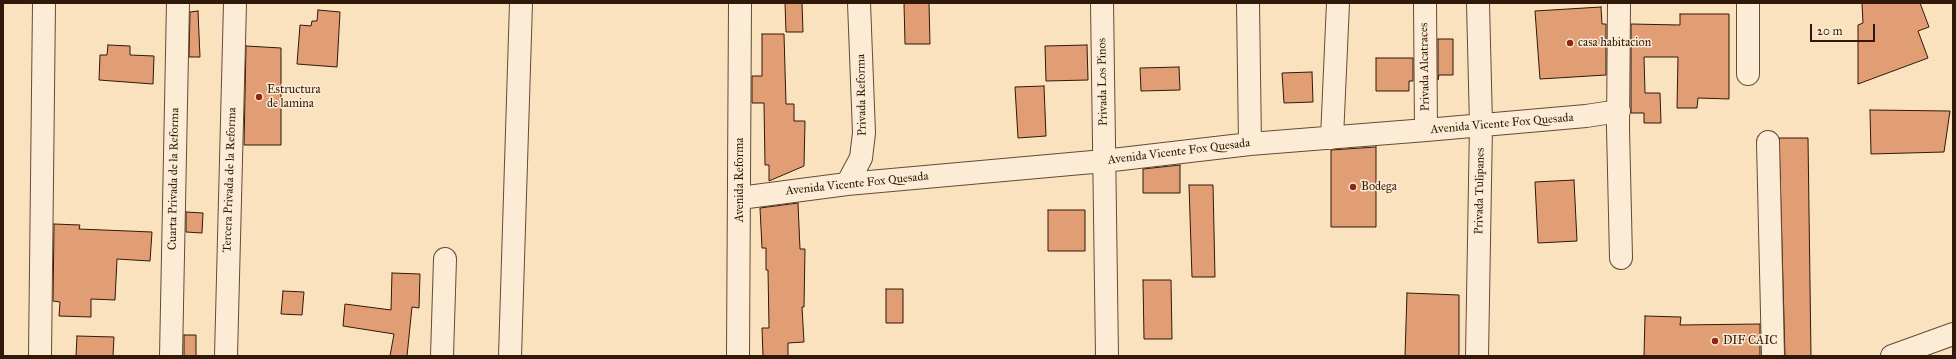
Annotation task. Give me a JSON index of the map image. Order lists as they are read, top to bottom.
{
  "streets": {
    "street": [
      "Privada Alcatraces",
      "Privada Los Pinos",
      "Privada Reforma",
      "Avenida Vicente Fox Quesada",
      "Cuarta Privada de la Reforma",
      "Tercera Privada de la Reforma",
      "Avenida Reforma",
      "Privada Tulipanes"
    ]
  },
  "crossings": [
    ["Privada Alcatraces", "Avenida Vicente Fox Quesada"],
    ["Privada Los Pinos", "Avenida Vicente Fox Quesada"],
    ["Privada Reforma", "Avenida Vicente Fox Quesada"],
    ["Avenida Vicente Fox Quesada", "Avenida Reforma"],
    ["Avenida Vicente Fox Quesada", "Privada Tulipanes"]
  ],
  "places": [
    "casa habitacion",
    "Estructura de lamina",
    "Bodega",
    "DIF CAIC"
  ],
  "scale_bar": "20 m"
}
